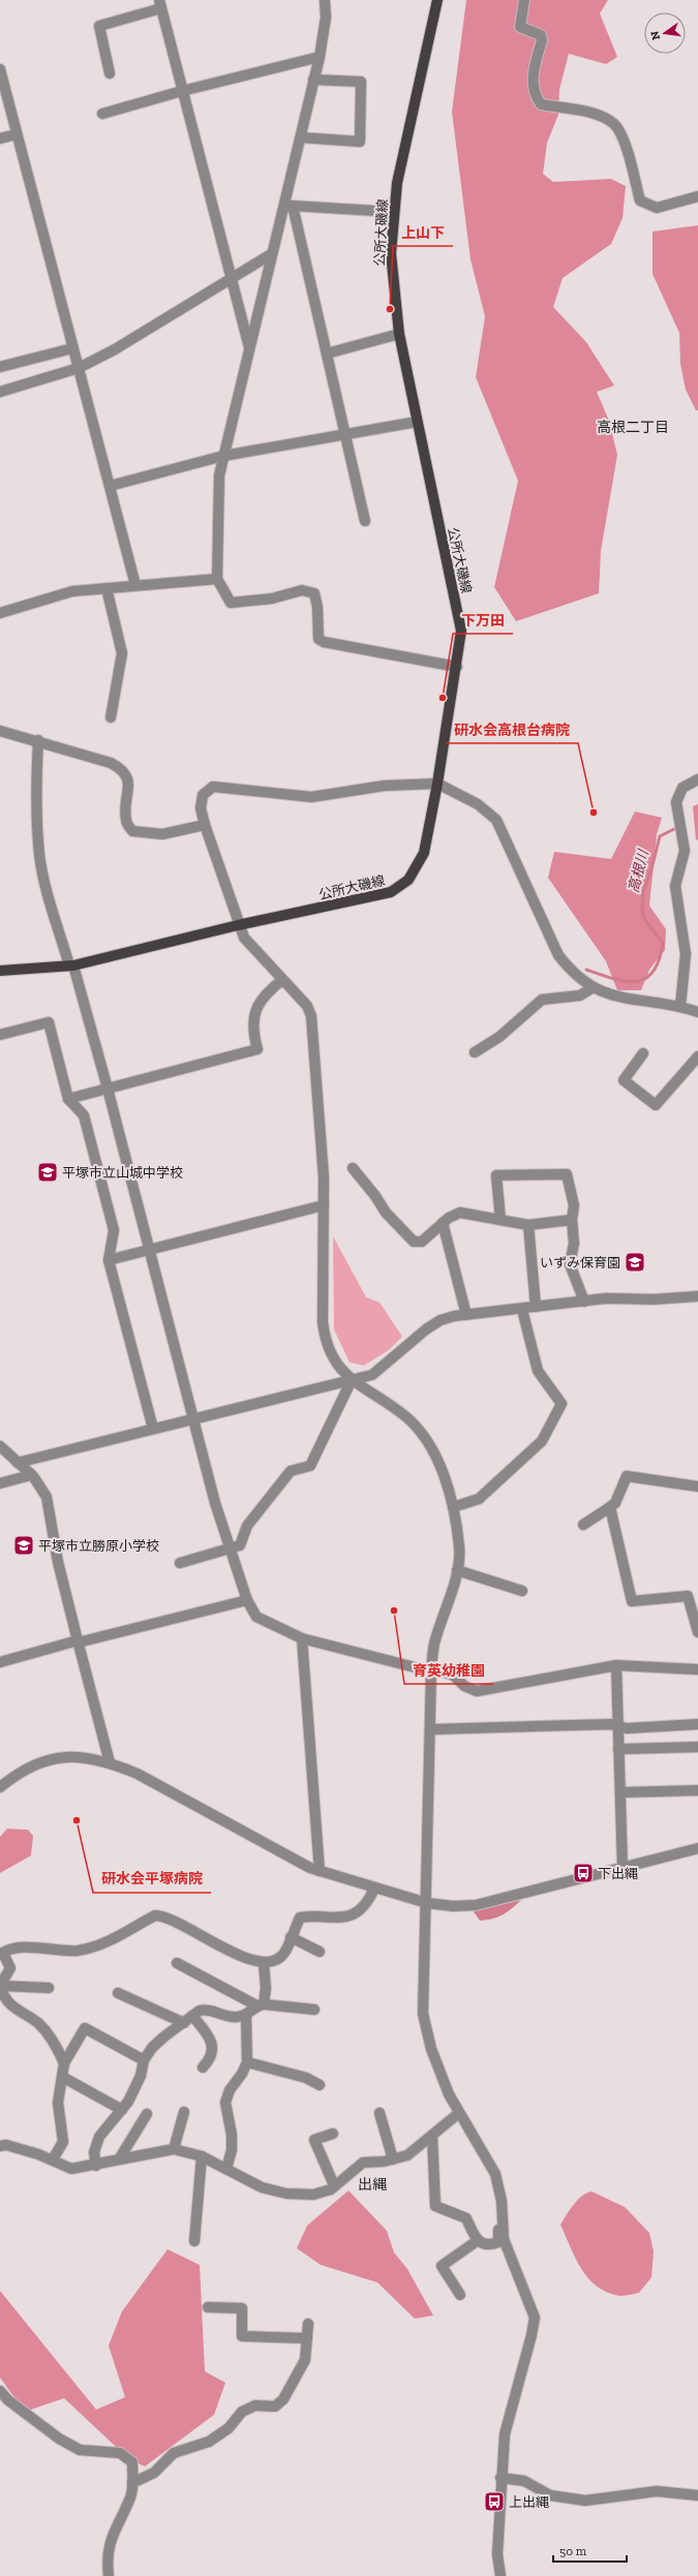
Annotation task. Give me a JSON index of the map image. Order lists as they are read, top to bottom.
{
  "streets": {
    "main road": ["公所大磯線"]
  },
  "districts": ["高根二丁目", "出縄"],
  "water": ["高根川"],
  "places": {
    "other": [
      "上山下",
      "下万田",
      "研水会高根台病院",
      "育英幼稚園",
      "研水会平塚病院"
    ],
    "school or university": ["平塚市立山城中学校", "いずみ保育園", "平塚市立勝原小学校"],
    "bus stop": ["下出縄", "上出縄"]
  },
  "scale_bar": "50 m",
  "north": "left"
}
